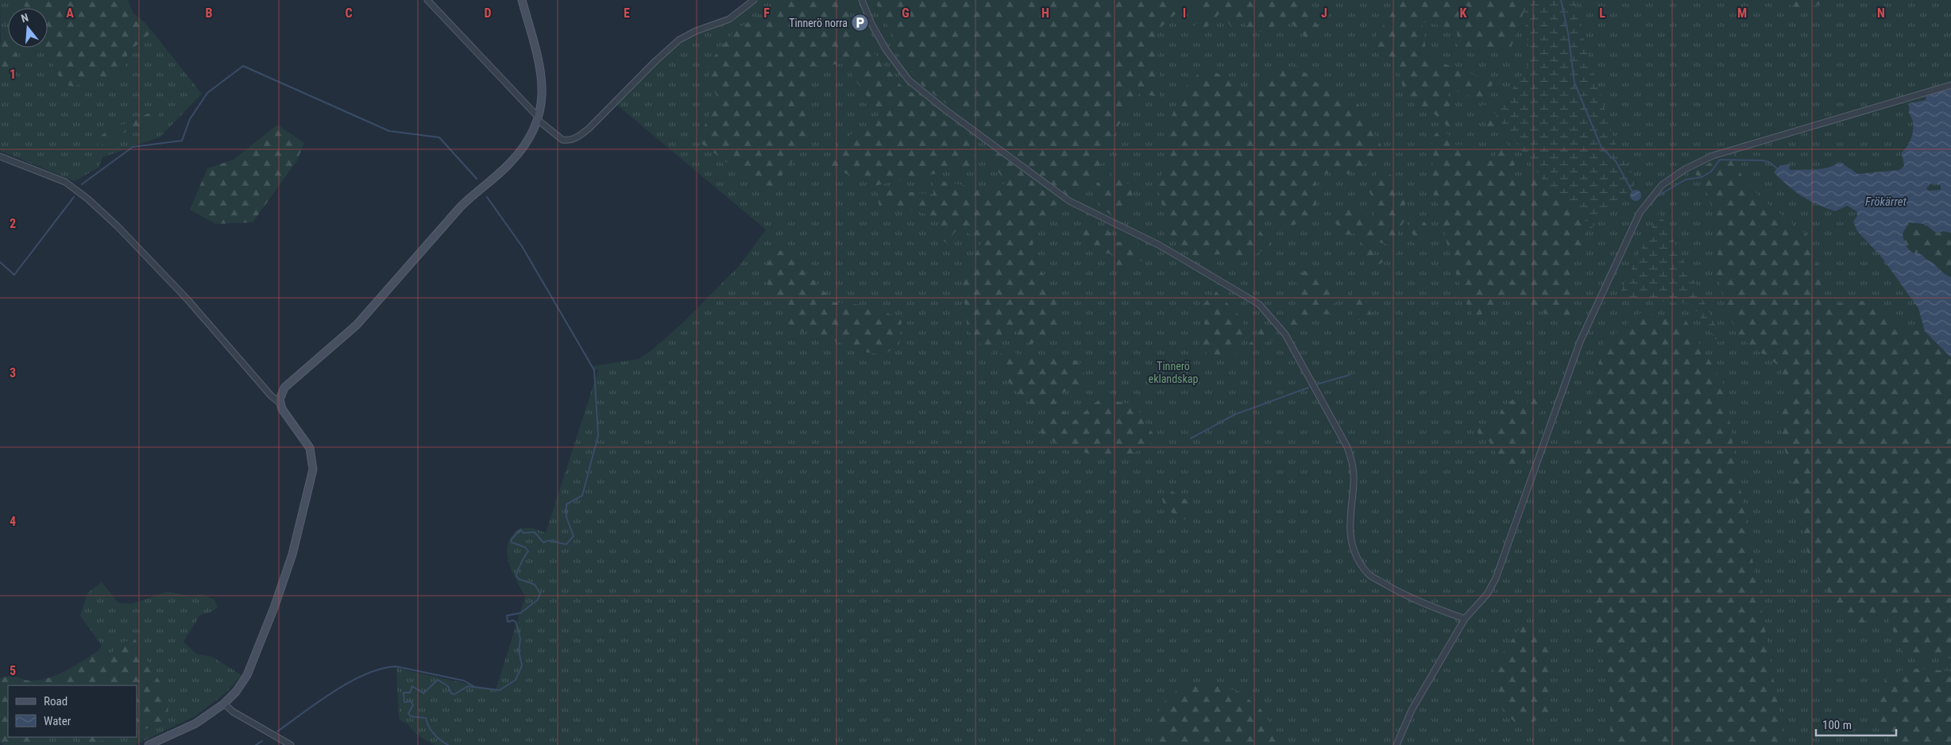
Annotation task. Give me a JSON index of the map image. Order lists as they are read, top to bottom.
{
  "water": ["Frökärret"],
  "parks": ["Tinnerö eklandskap"],
  "places": {
    "parking": ["Tinnerö norra"]
  },
  "legend": ["Road", "Water"],
  "scale_bar": "100 m",
  "north": "top",
  "grid": {
    "columns": [
      "A",
      "B",
      "C",
      "D",
      "E",
      "F",
      "G",
      "H",
      "I",
      "J",
      "K",
      "L",
      "M",
      "N"
    ],
    "rows": [
      "1",
      "2",
      "3",
      "4",
      "5"
    ]
  }
}
